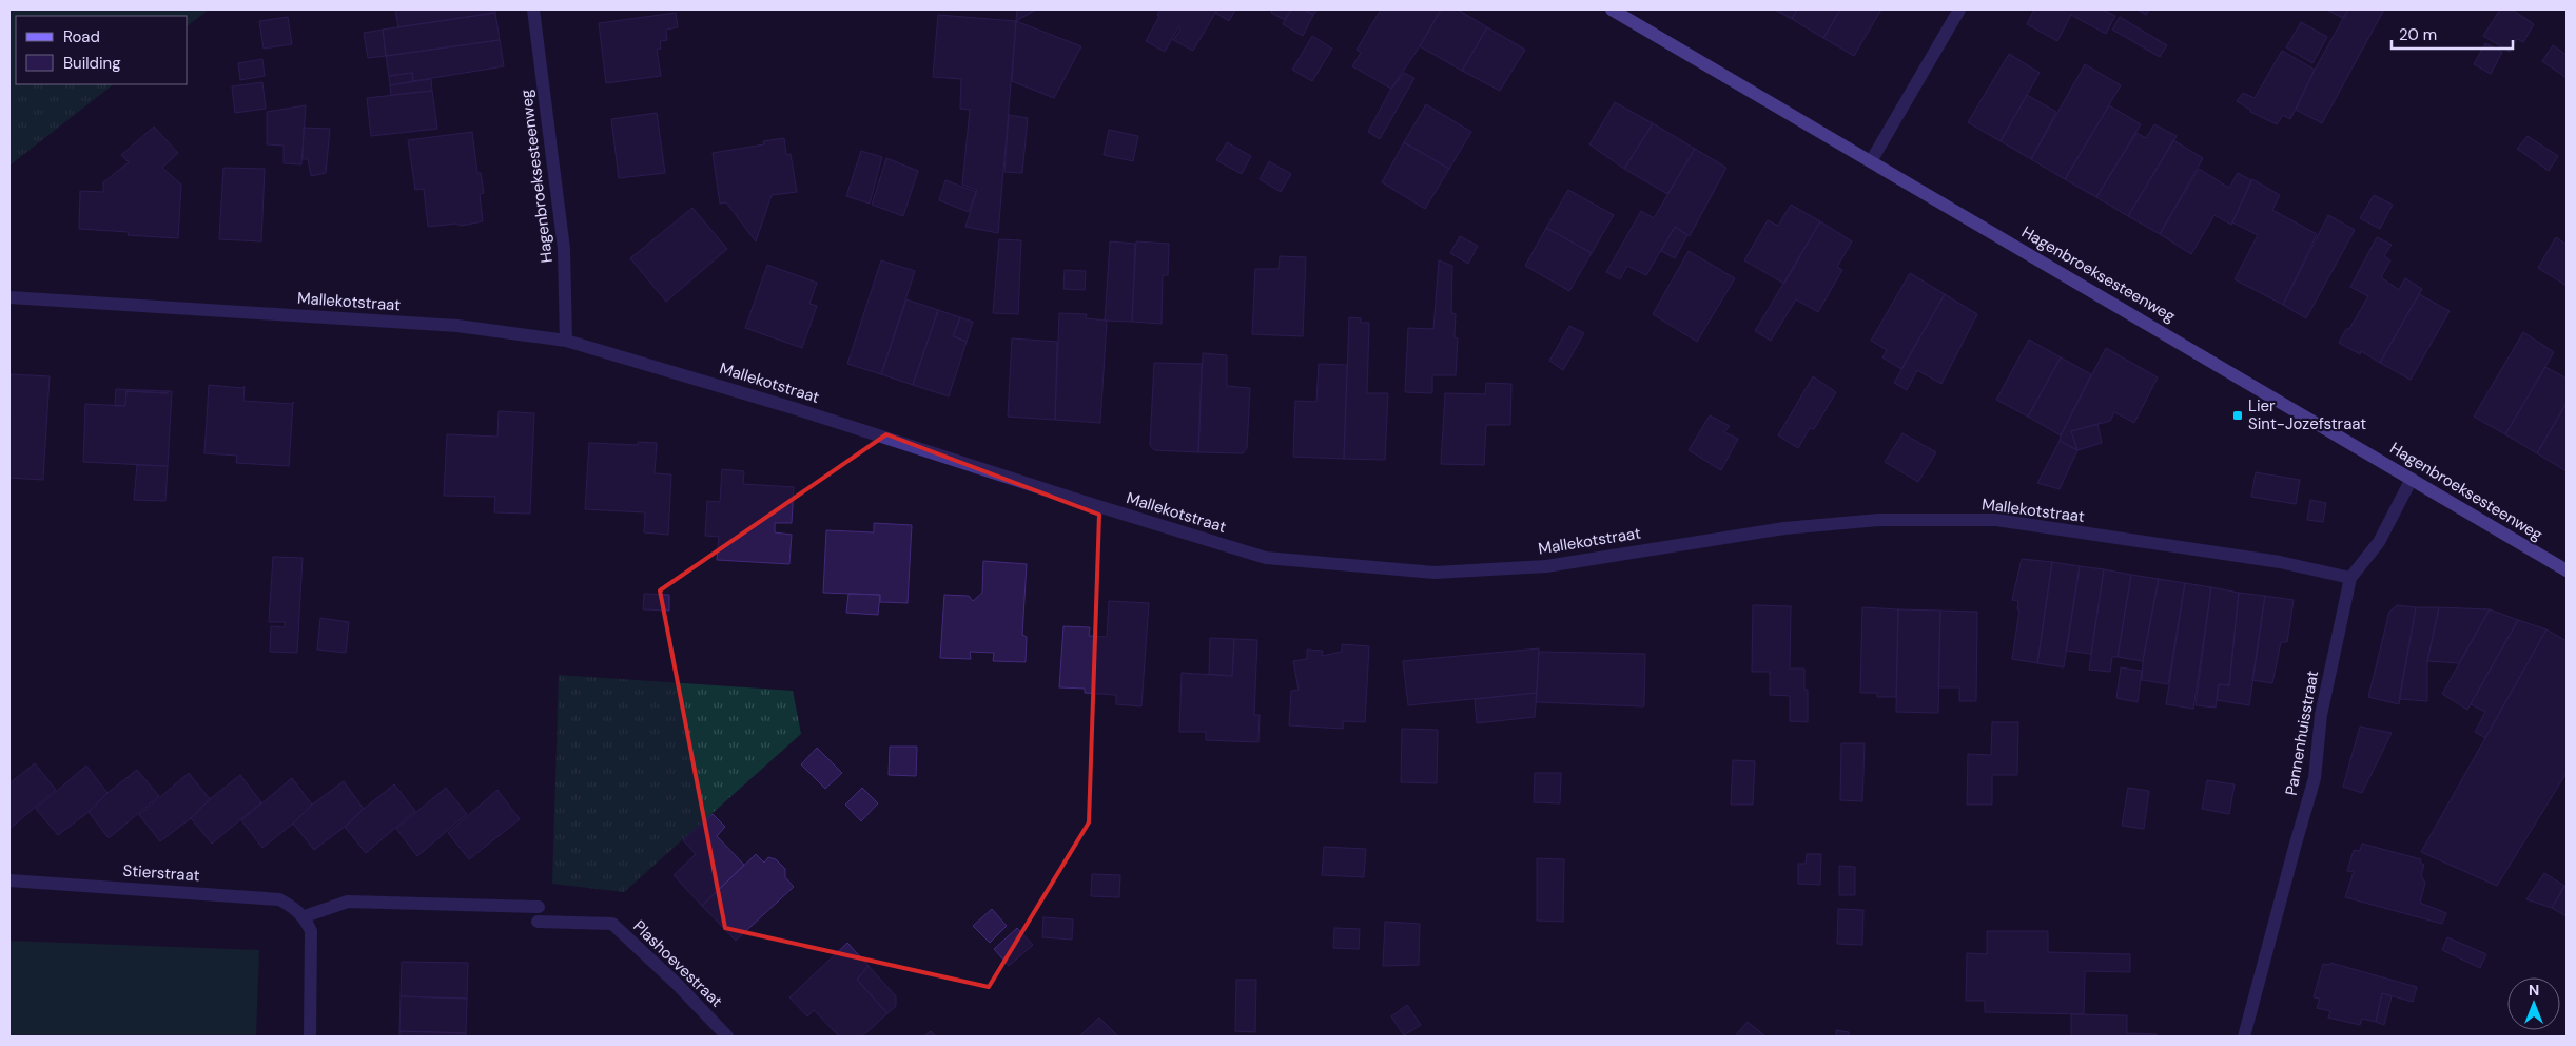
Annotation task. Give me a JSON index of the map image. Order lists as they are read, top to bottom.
{
  "streets": {
    "street": [
      "Hagenbroeksesteenweg",
      "Mallekotstraat",
      "Pannenhuisstraat",
      "Stierstraat",
      "Plashoevestraat"
    ]
  },
  "crossings": [
    ["Hagenbroeksesteenweg", "Mallekotstraat"],
    ["Hagenbroeksesteenweg", "Pannenhuisstraat"],
    ["Mallekotstraat", "Pannenhuisstraat"]
  ],
  "places": {
    "transit": ["Lier Sint-Jozefstraat"]
  },
  "legend": ["Road", "Building"],
  "scale_bar": "20 m",
  "north": "top"
}
